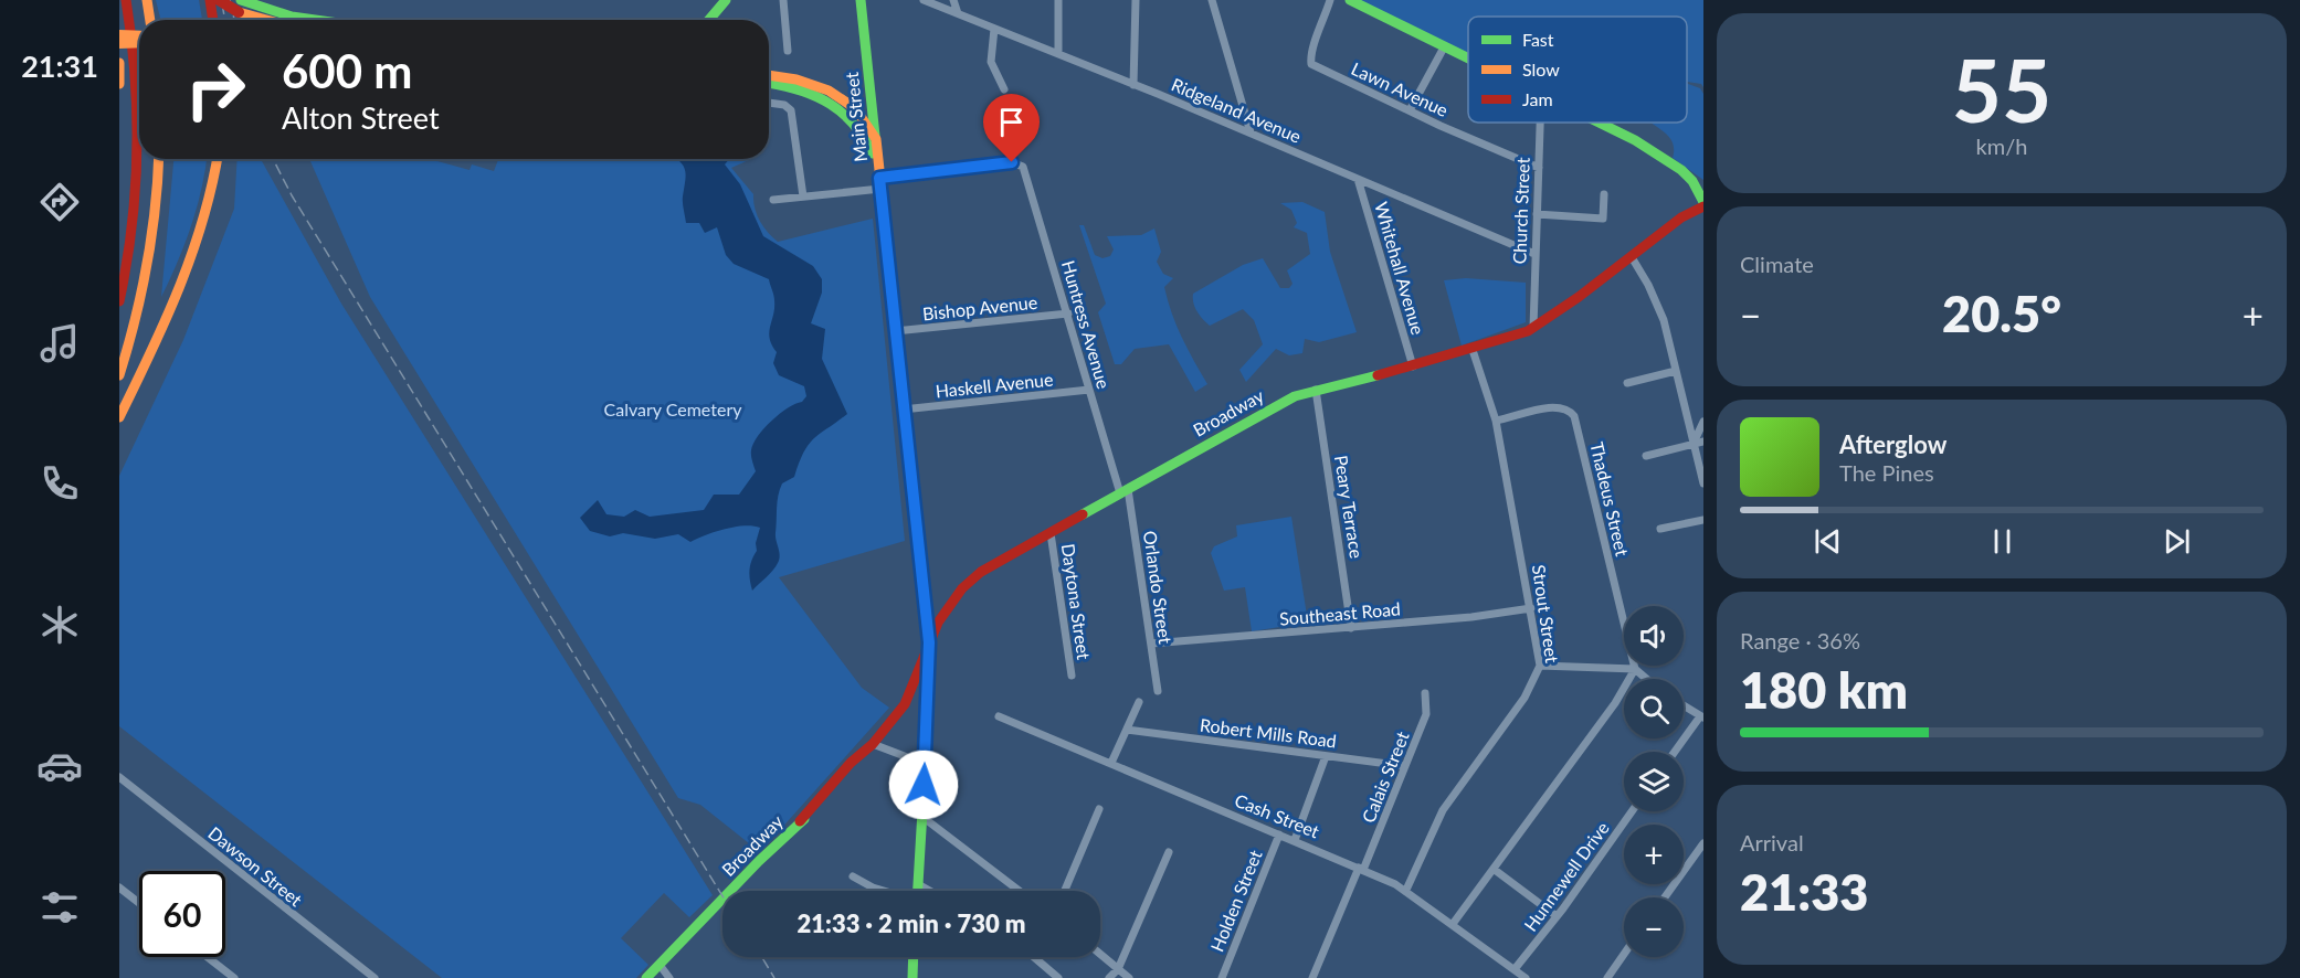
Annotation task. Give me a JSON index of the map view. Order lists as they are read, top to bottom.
{
  "streets": {
    "main road": ["Main Street", "Broadway"],
    "street": [
      "Lawn Avenue",
      "Ridgeland Avenue",
      "Church Street",
      "Whitehall Avenue",
      "Bishop Avenue",
      "Huntress Avenue",
      "Haskell Avenue",
      "Thadeus Street",
      "Peary Terrace",
      "Orlando Street",
      "Daytona Street",
      "Southeast Road",
      "Strout Street",
      "Robert Mills Road",
      "Calais Street",
      "Cash Street",
      "Dawson Street",
      "Hunnewell Drive",
      "Holden Street"
    ]
  },
  "crossings": [
    ["Lawn Avenue", "Church Street"],
    ["Ridgeland Avenue", "Church Street"],
    ["Ridgeland Avenue", "Whitehall Avenue"],
    ["Main Street", "Bishop Avenue"],
    ["Main Street", "Huntress Avenue"],
    ["Main Street", "Haskell Avenue"],
    ["Main Street", "Broadway"],
    ["Church Street", "Broadway"],
    ["Whitehall Avenue", "Broadway"],
    ["Bishop Avenue", "Huntress Avenue"],
    ["Huntress Avenue", "Haskell Avenue"],
    ["Huntress Avenue", "Broadway"],
    ["Huntress Avenue", "Orlando Street"],
    ["Broadway", "Peary Terrace"],
    ["Broadway", "Orlando Street"],
    ["Broadway", "Daytona Street"],
    ["Broadway", "Strout Street"],
    ["Thadeus Street", "Strout Street"],
    ["Peary Terrace", "Southeast Road"],
    ["Orlando Street", "Southeast Road"],
    ["Southeast Road", "Strout Street"],
    ["Strout Street", "Cash Street"],
    ["Robert Mills Road", "Calais Street"],
    ["Calais Street", "Cash Street"],
    ["Cash Street", "Hunnewell Drive"],
    ["Cash Street", "Holden Street"]
  ],
  "parks": ["Calvary Cemetery"],
  "legend": ["Fast", "Slow", "Jam"],
  "page": {
    "tabs": "21:31",
    "tile": [
      ["55", "km/h"],
      "Climate",
      ["Range · 36%", "180 km"],
      ["Arrival", "21:33"]
    ],
    "turn": ["600 m", "Alton Street"],
    "heat": ["−", "20.5°", "+"],
    "song": ["Afterglow", "The Pines"],
    "map_buttons": ["+", "−"],
    "limit": "60",
    "trip": "21:33 · 2 min · 730 m"
  }
}
